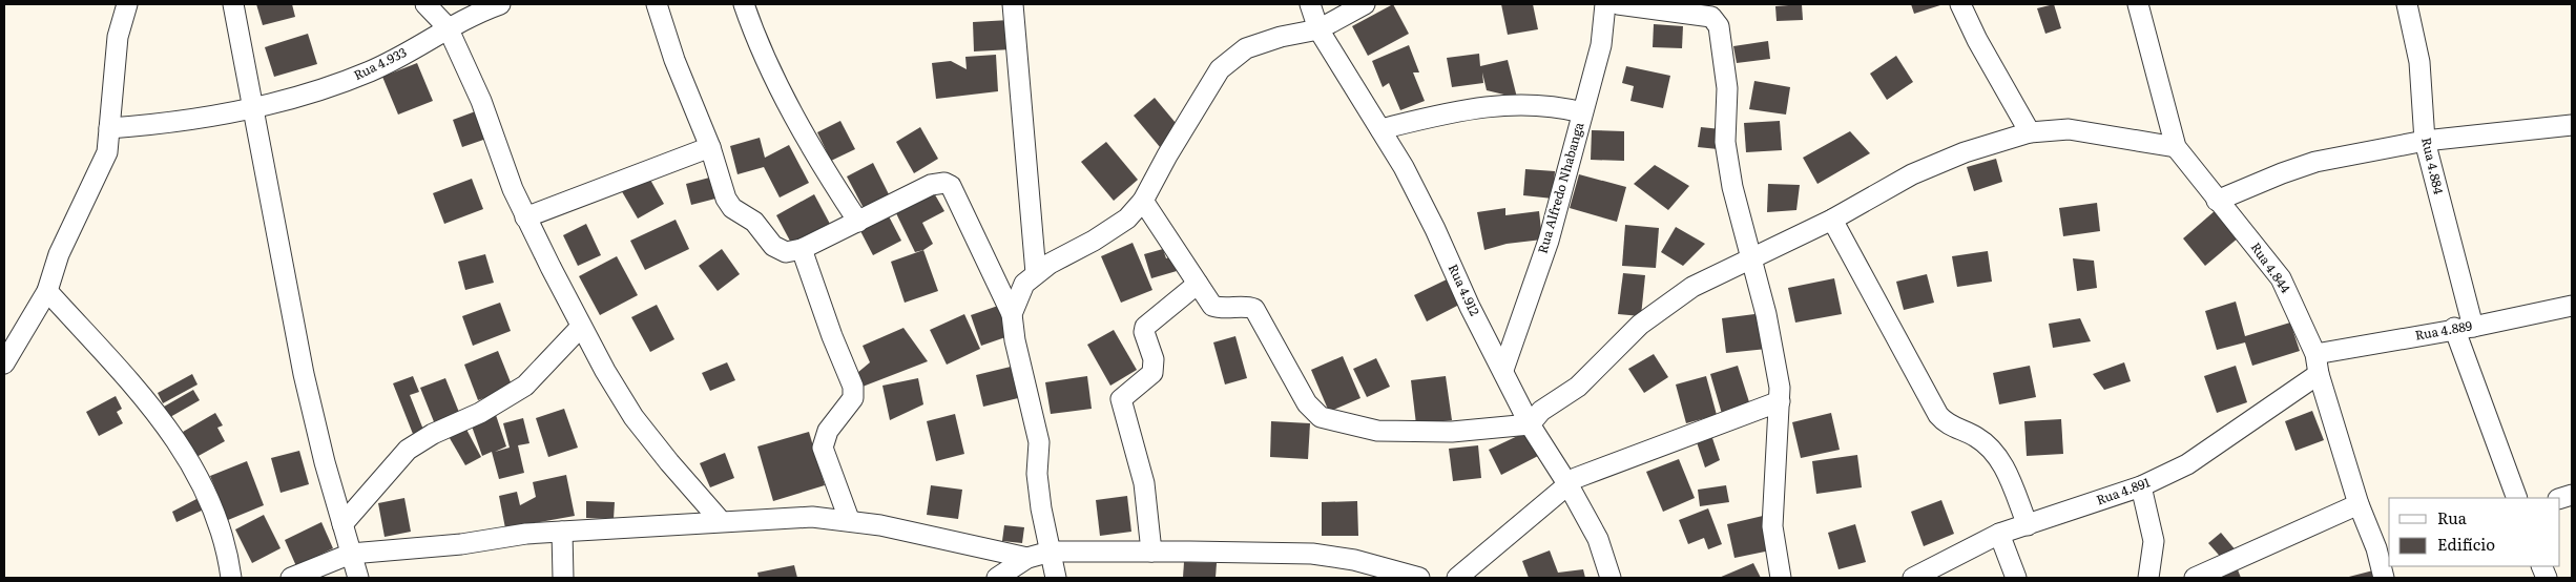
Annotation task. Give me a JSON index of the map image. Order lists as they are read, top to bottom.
{
  "streets": {
    "street": [
      "Rua 4.933",
      "Rua 4.884",
      "Rua Alfredo Nhabanga",
      "Rua 4.844",
      "Rua 4.912",
      "Rua 4.889",
      "Rua 4.891"
    ]
  },
  "crossings": [
    ["Rua 4.884", "Rua 4.889"],
    ["Rua Alfredo Nhabanga", "Rua 4.912"],
    ["Rua 4.844", "Rua 4.889"],
    ["Rua 4.844", "Rua 4.891"]
  ],
  "legend": ["Rua", "Edifício"]
}
